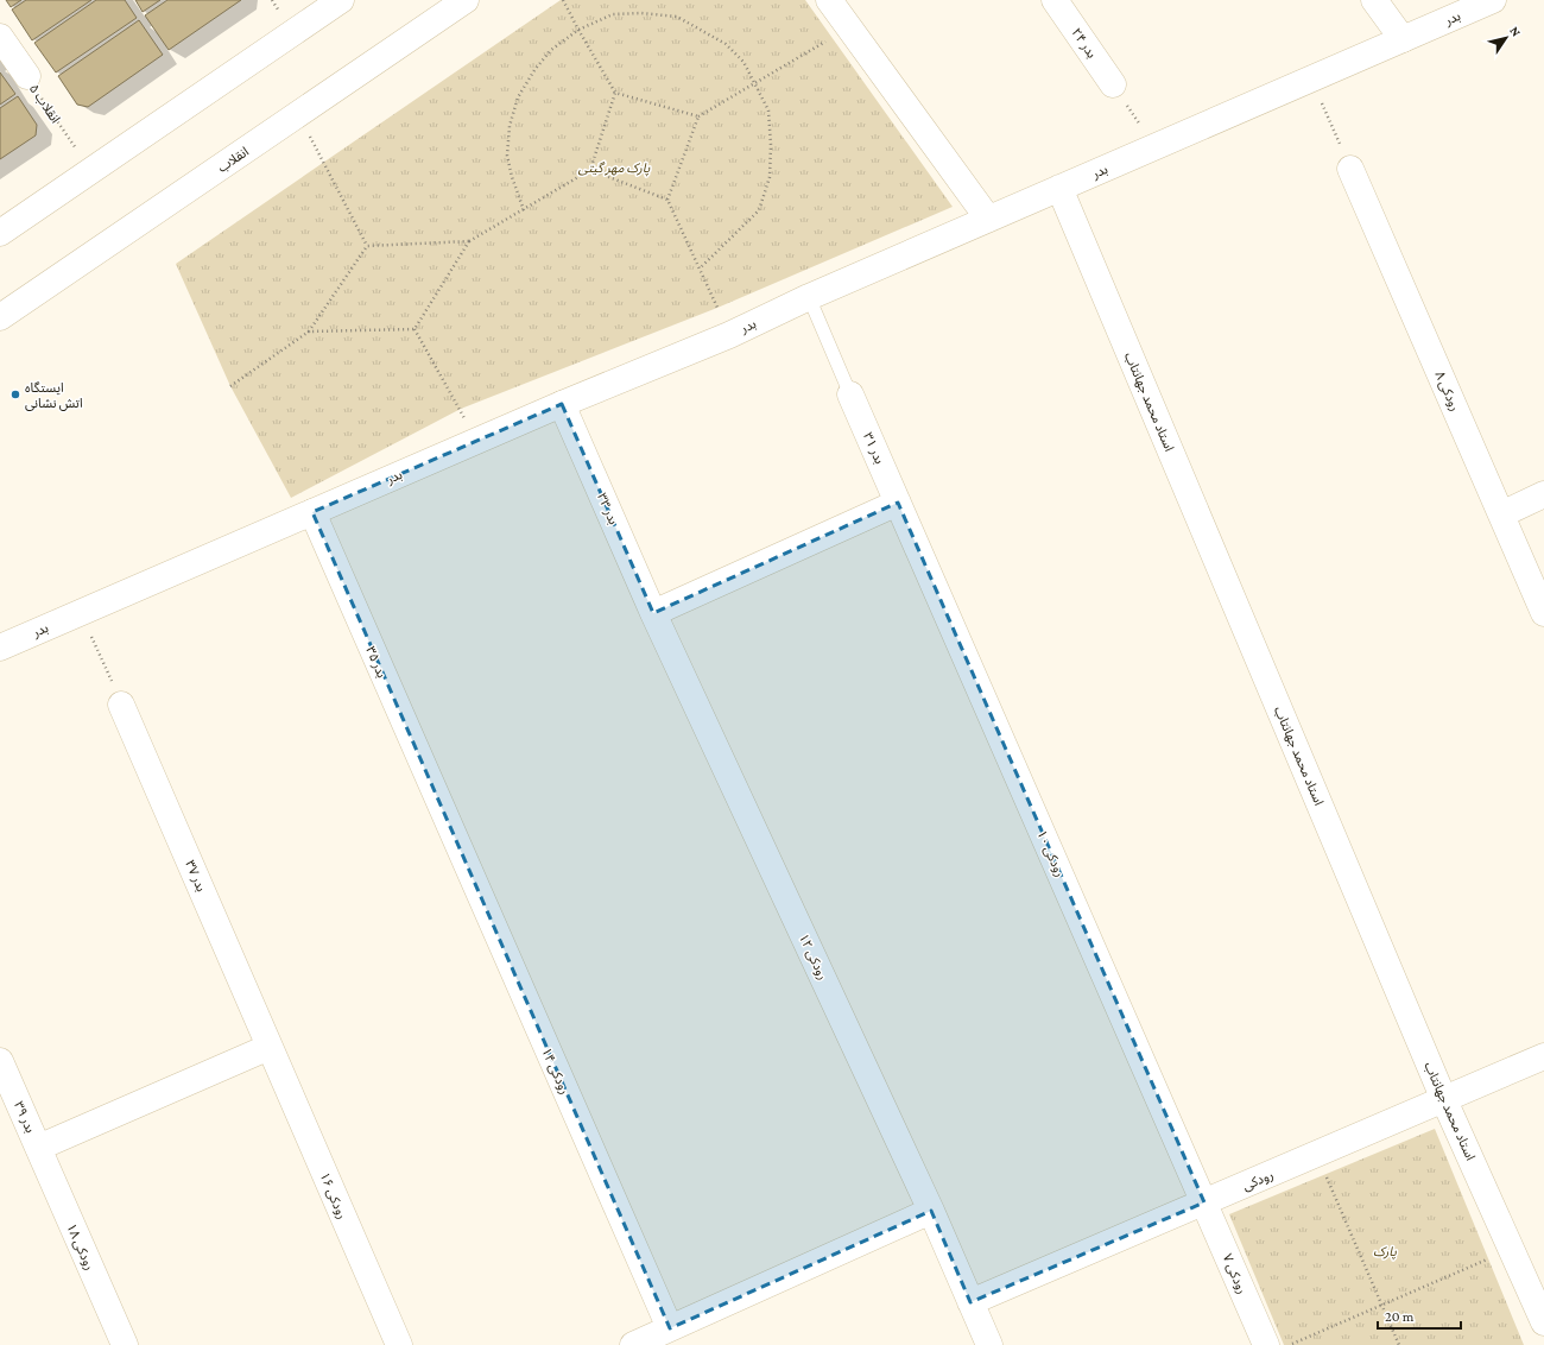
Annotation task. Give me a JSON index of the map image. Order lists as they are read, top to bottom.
{
  "streets": {
    "street": [
      "بدر",
      "بدر ۲۴",
      "انقلاب ۵",
      "انقلاب",
      "رودکی ۸",
      "استاد محمد جهانتاب",
      "بدر ۳۱",
      "بدر ۳۳",
      "بدر ۳۵",
      "رودکی ۱۰",
      "بدر ۳۷",
      "رودکی ۱۲",
      "رودکی ۱۴",
      "بدر ۳۹",
      "رودکی",
      "رودکی ۱۶",
      "رودکی ۱۸",
      "رودکی ۷"
    ]
  },
  "crossings": [
    ["بدر", "استاد محمد جهانتاب"],
    ["بدر", "بدر ۳۳"],
    ["بدر", "بدر ۳۵"],
    ["استاد محمد جهانتاب", "رودکی"],
    ["بدر ۳۱", "رودکی ۱۰"],
    ["بدر ۳۳", "رودکی ۱۲"],
    ["بدر ۳۵", "رودکی ۱۴"],
    ["رودکی ۱۰", "رودکی"],
    ["رودکی ۱۰", "رودکی ۷"],
    ["بدر ۳۷", "رودکی ۱۶"],
    ["رودکی ۱۲", "رودکی"],
    ["بدر ۳۹", "رودکی ۱۸"],
    ["رودکی", "رودکی ۷"]
  ],
  "parks": ["پارک مهر گیتی", "پارک"],
  "places": ["ایستگاه اتش نشانی"],
  "scale_bar": "20 m",
  "north": "top right"
}
